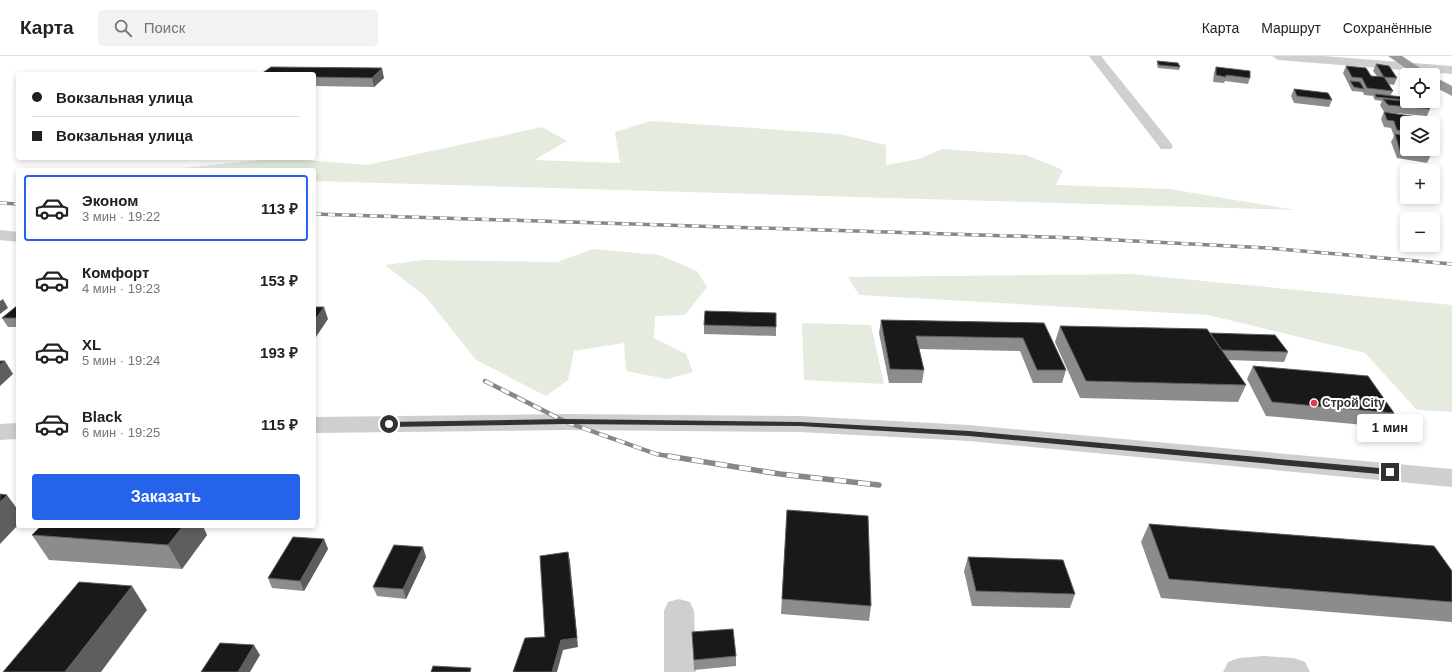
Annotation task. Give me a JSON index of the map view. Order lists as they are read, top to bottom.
{
  "places": ["Строй City"],
  "page": {
    "header": "Карта",
    "search": "Поиск",
    "nav": ["Карта", "Маршрут", "Сохранённые"],
    "map_buttons": ["+", "−"],
    "banner": ["Вокзальная улица", "Вокзальная улица"],
    "list": [
      {
        "name": "Эконом",
        "note": "3 мин · 19:22",
        "value": "113 ₽"
      },
      {
        "name": "Комфорт",
        "note": "4 мин · 19:23",
        "value": "153 ₽"
      },
      {
        "name": "XL",
        "note": "5 мин · 19:24",
        "value": "193 ₽"
      },
      {
        "name": "Black",
        "note": "6 мин · 19:25",
        "value": "115 ₽"
      }
    ],
    "bubble": "1 мин",
    "buttons": "Заказать"
  }
}
